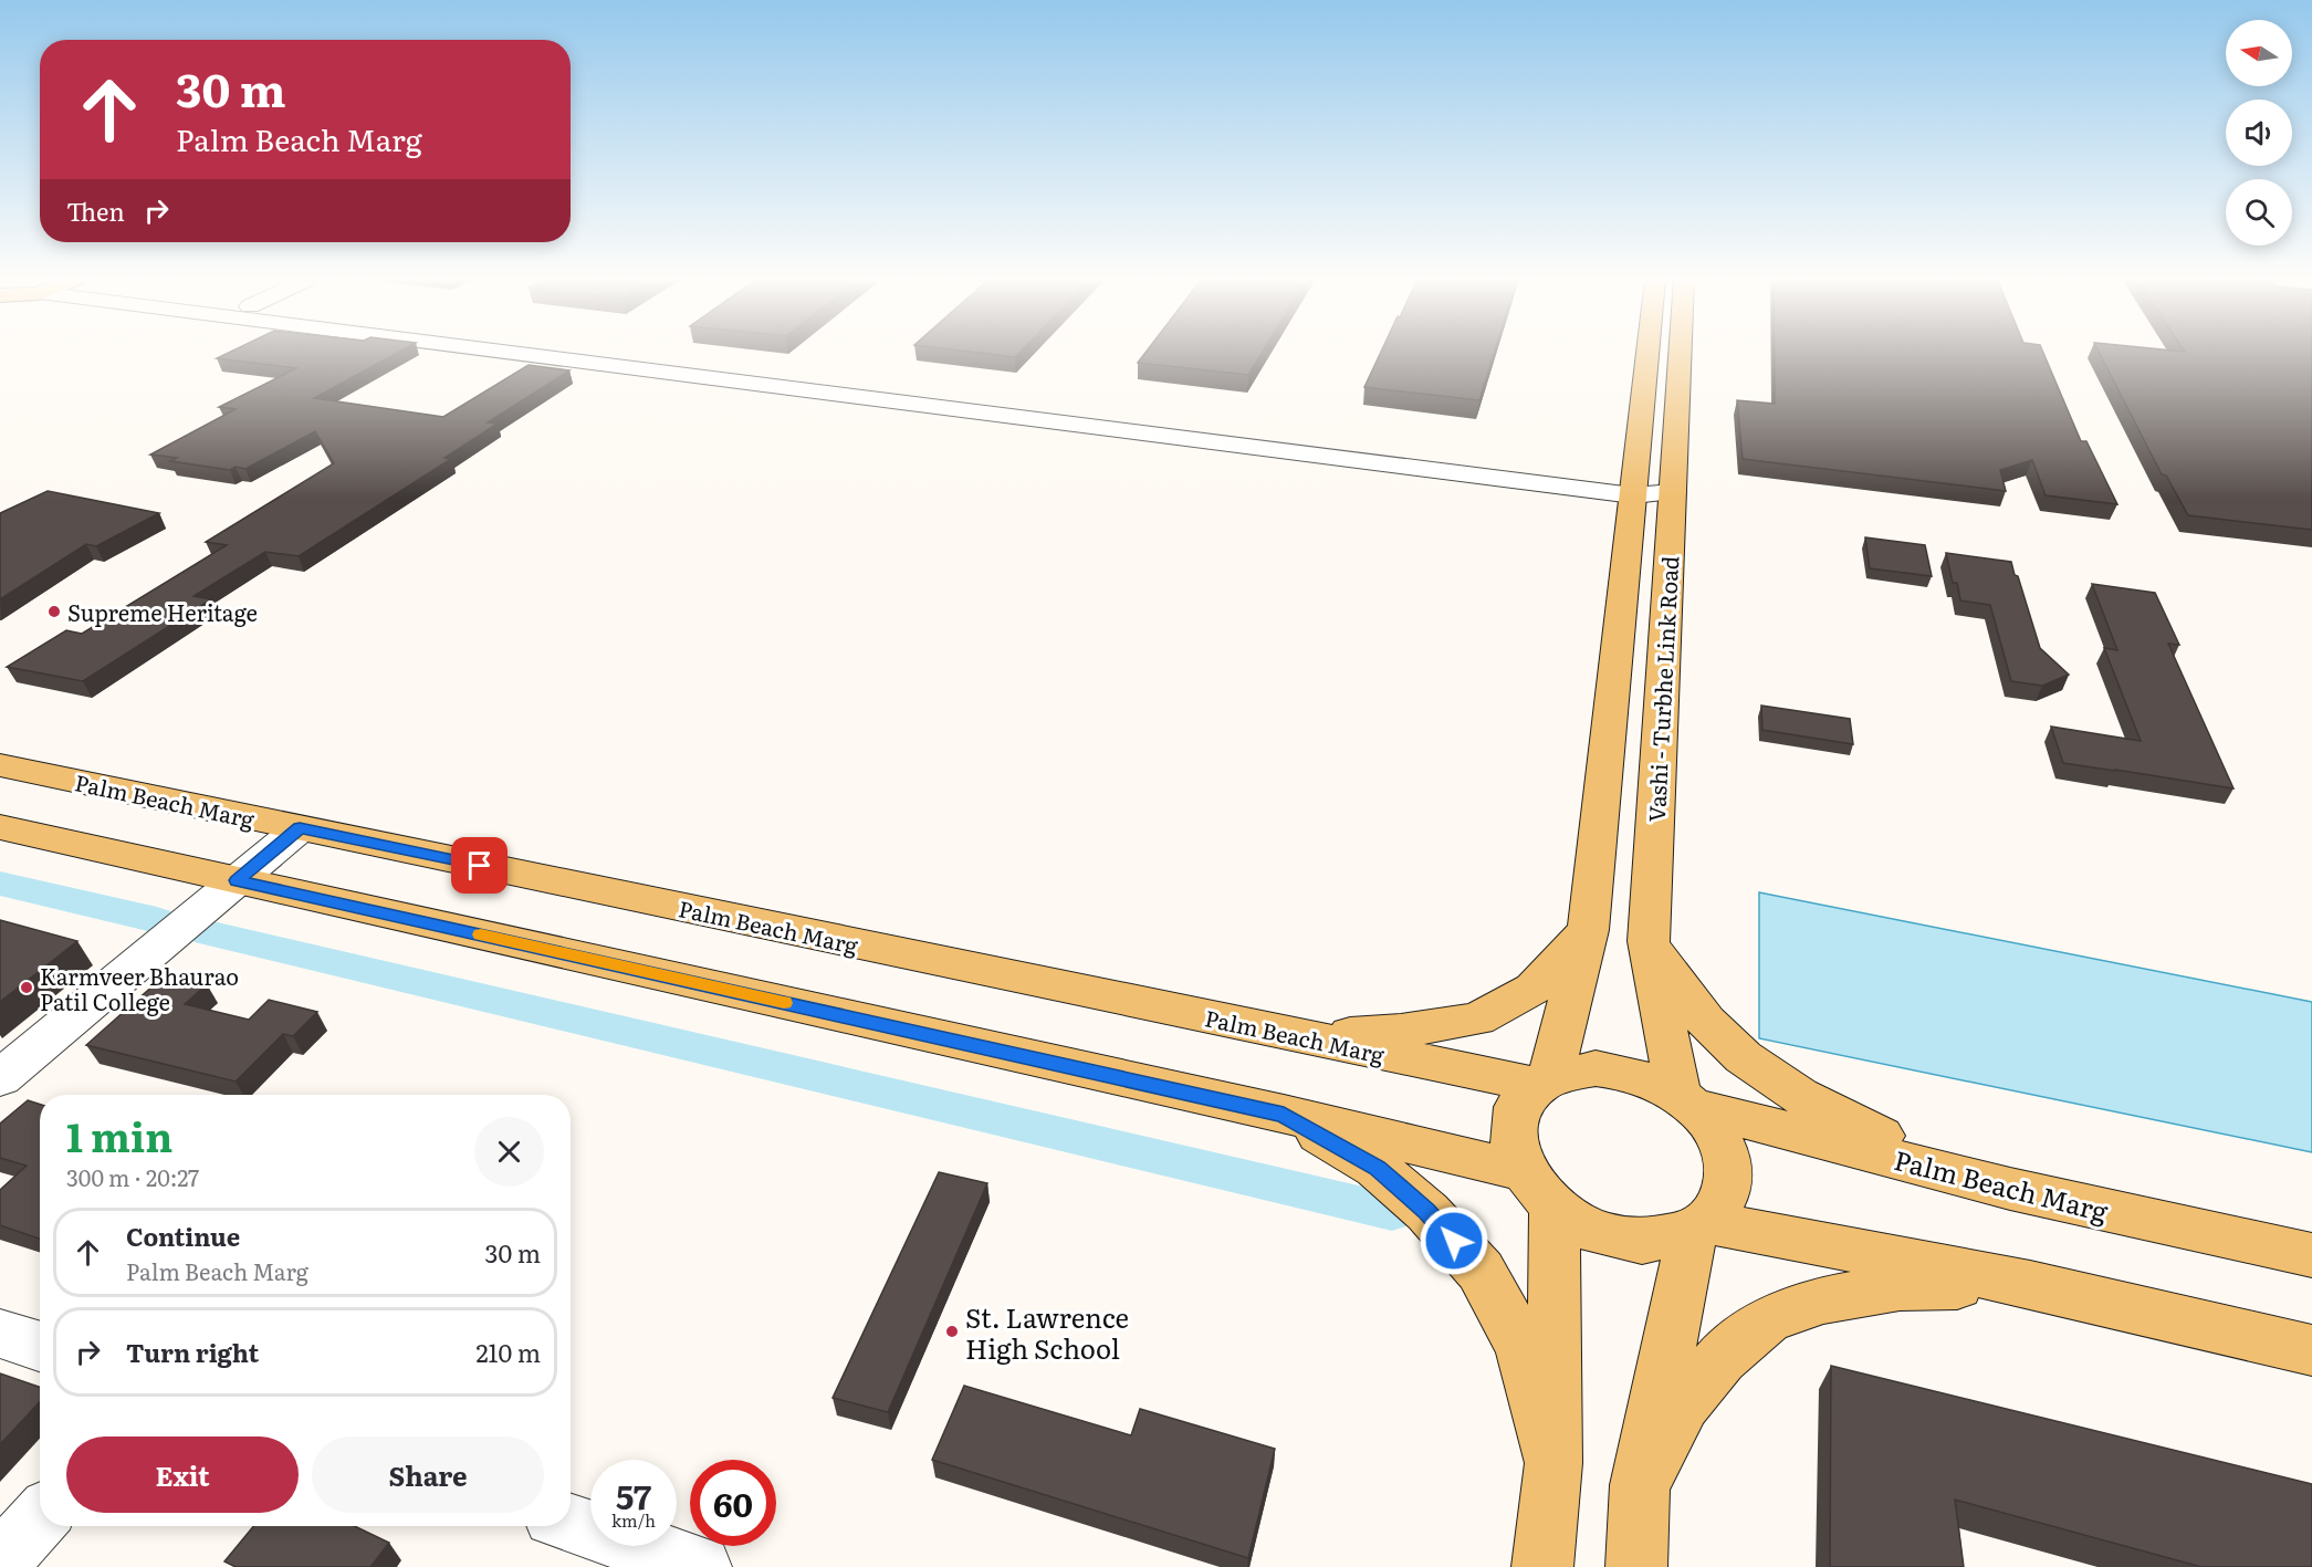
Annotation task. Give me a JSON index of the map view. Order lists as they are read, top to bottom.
{
  "streets": {
    "main road": ["Vashi - Turbhe Link Road", "Palm Beach Marg"]
  },
  "crossings": [
    ["Vashi - Turbhe Link Road", "Palm Beach Marg"]
  ],
  "places": ["Supreme Heritage", "Karmveer Bhaurao Patil College", "St. Lawrence High School"],
  "north": "left",
  "page": {
    "turn": ["30 m", "Palm Beach Marg"],
    "then": "Then",
    "heading": ["1 min", "300 m · 20:27"],
    "list": [
      {
        "name": "Continue",
        "note": "Palm Beach Marg",
        "value": "30 m"
      },
      {
        "name": "Turn right",
        "value": "210 m"
      }
    ],
    "buttons": ["Exit", "Share"],
    "speed": "57 km/h",
    "limit": "60"
  }
}
